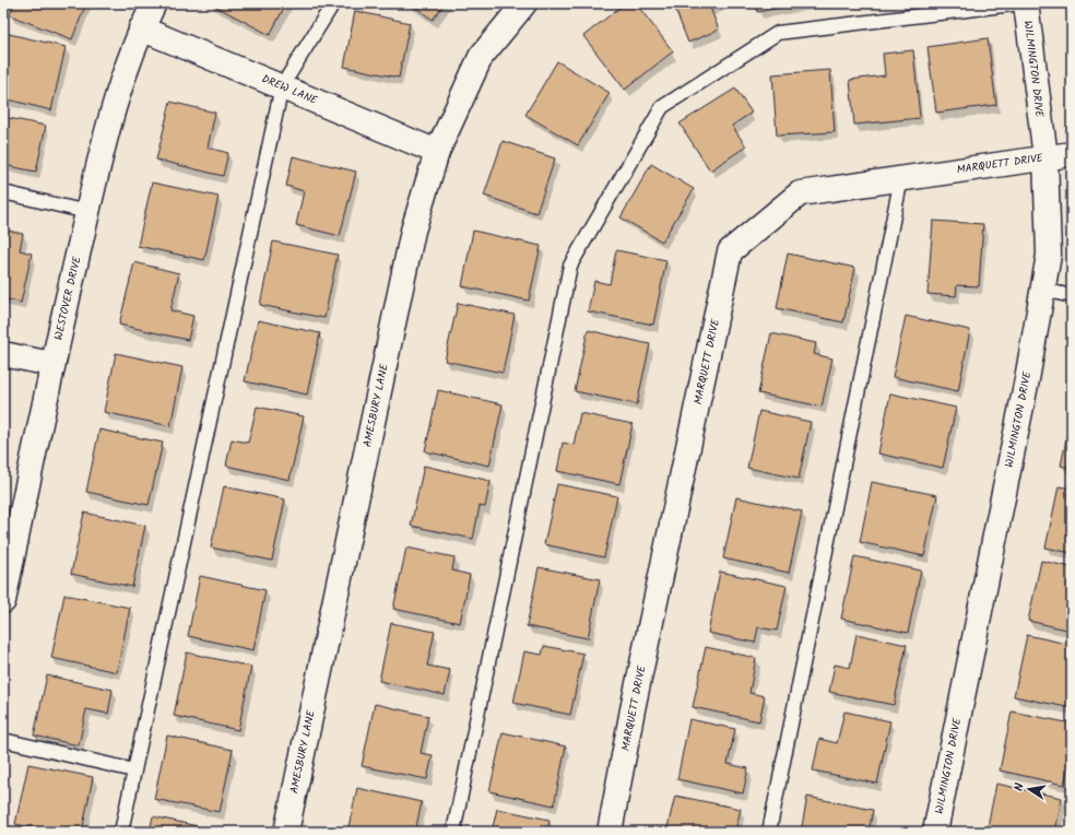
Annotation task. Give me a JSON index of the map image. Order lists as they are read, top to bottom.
{
  "streets": {
    "street": [
      "WILMINGTON DRIVE",
      "DREW LANE",
      "MARQUETT DRIVE",
      "WESTOVER DRIVE",
      "AMESBURY LANE"
    ]
  },
  "crossings": [
    ["WILMINGTON DRIVE", "MARQUETT DRIVE"],
    ["DREW LANE", "WESTOVER DRIVE"],
    ["DREW LANE", "AMESBURY LANE"]
  ],
  "north": "left"
}
